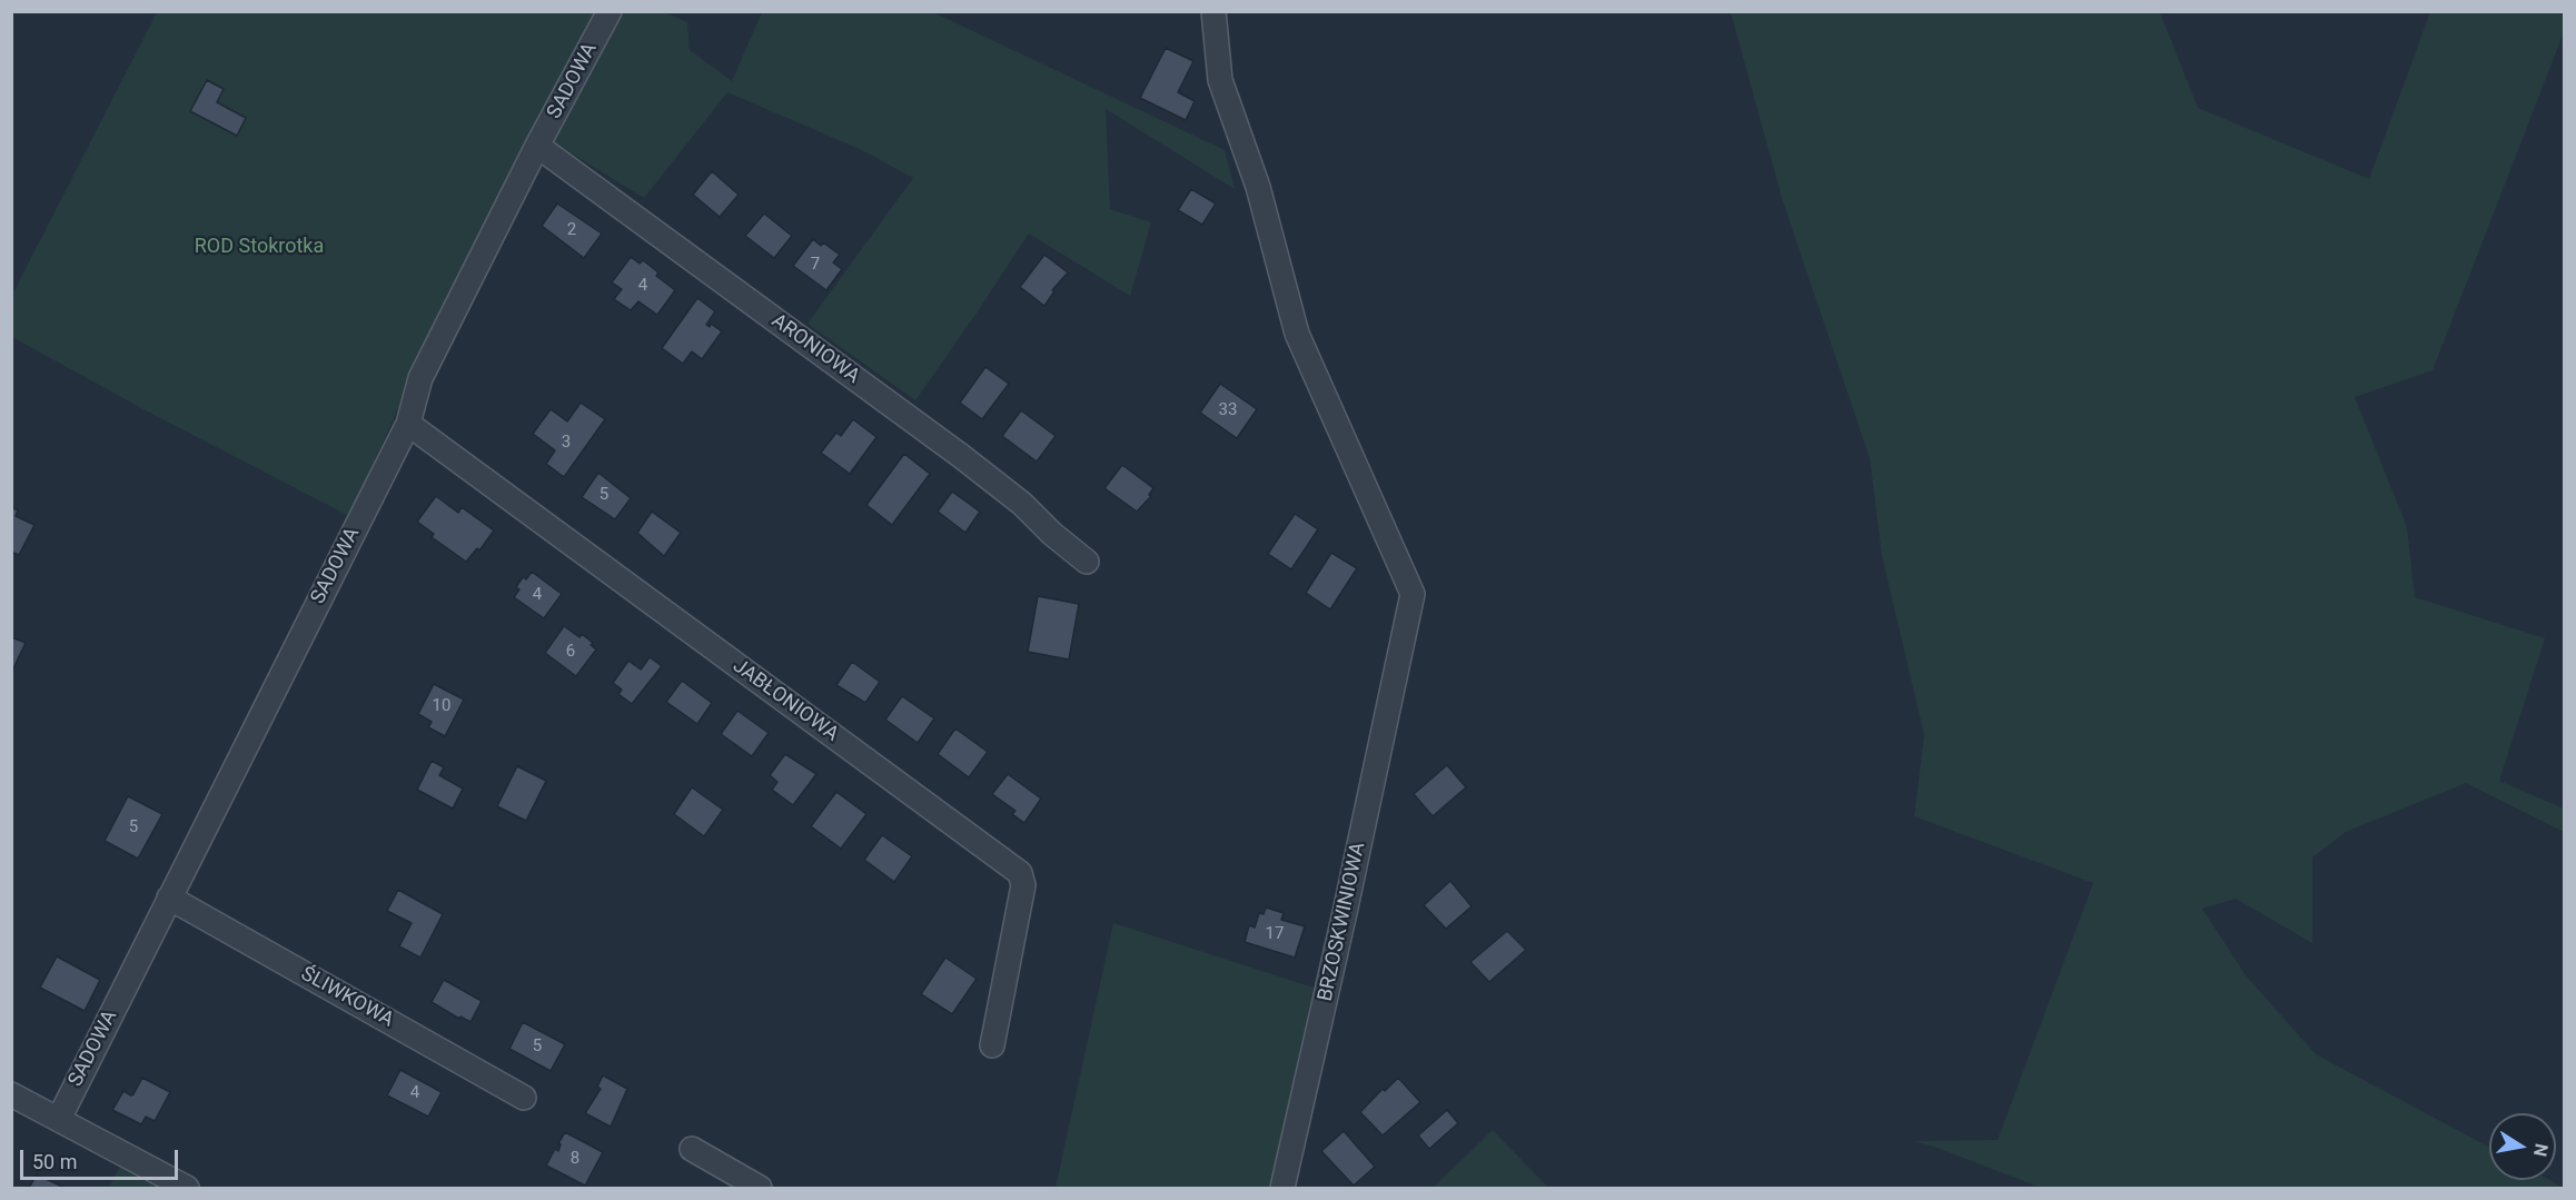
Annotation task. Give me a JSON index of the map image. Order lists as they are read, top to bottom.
{
  "streets": {
    "street": [
      "SADOWA",
      "ARONIOWA",
      "JABŁONIOWA",
      "BRZOSKWINIOWA",
      "ŚLIWKOWA"
    ]
  },
  "crossings": [
    ["SADOWA", "ARONIOWA"],
    ["SADOWA", "JABŁONIOWA"],
    ["SADOWA", "ŚLIWKOWA"]
  ],
  "parks": ["ROD Stokrotka"],
  "house_numbers": [
    "2",
    "7",
    "4",
    "33",
    "3",
    "5",
    "4",
    "6",
    "10",
    "5",
    "17",
    "5",
    "4",
    "8"
  ],
  "scale_bar": "50 m",
  "north": "right"
}
